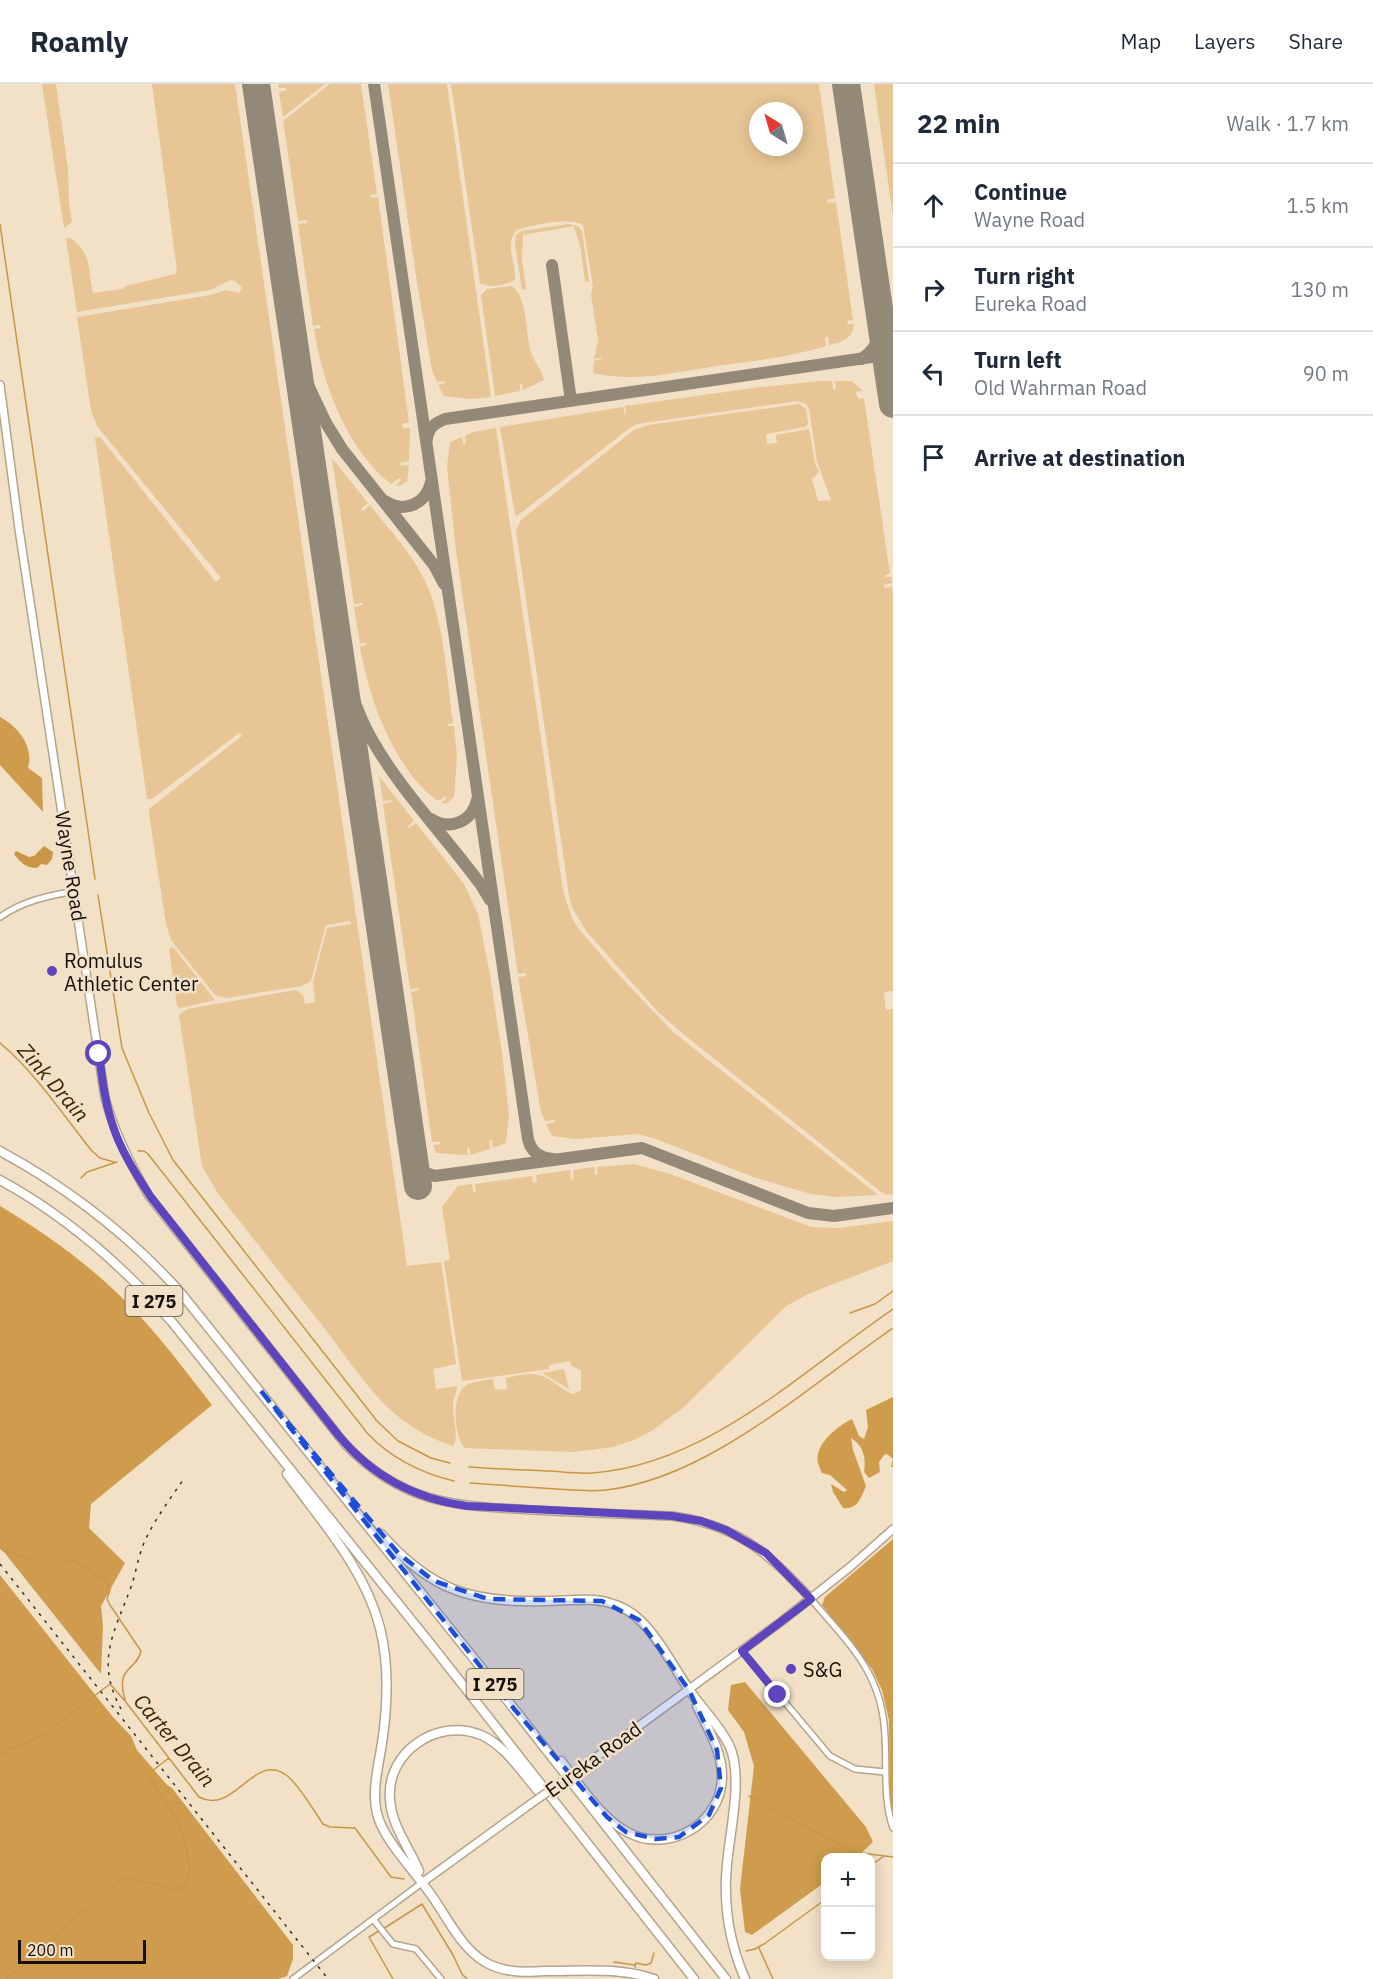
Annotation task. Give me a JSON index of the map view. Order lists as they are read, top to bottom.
{
  "streets": {
    "highway": ["I 275"],
    "main road": ["Wayne Road", "Eureka Road"]
  },
  "crossings": [
    ["Wayne Road", "Eureka Road"]
  ],
  "water": ["Zink Drain", "Carter Drain"],
  "places": ["Romulus Athletic Center", "S&G"],
  "scale_bar": "200 m",
  "north": "top left",
  "page": {
    "header": "Roamly",
    "nav": ["Map", "Layers", "Share"],
    "heading": ["22 min", "Walk · 1.7 km"],
    "list": [
      ["Continue", "Wayne Road", "1.5 km"],
      ["Turn right", "Eureka Road", "130 m"],
      ["Turn left", "Old Wahrman Road", "90 m"],
      "Arrive at destination"
    ],
    "map_buttons": ["+", "−"],
    "scale": "200 m"
  }
}
